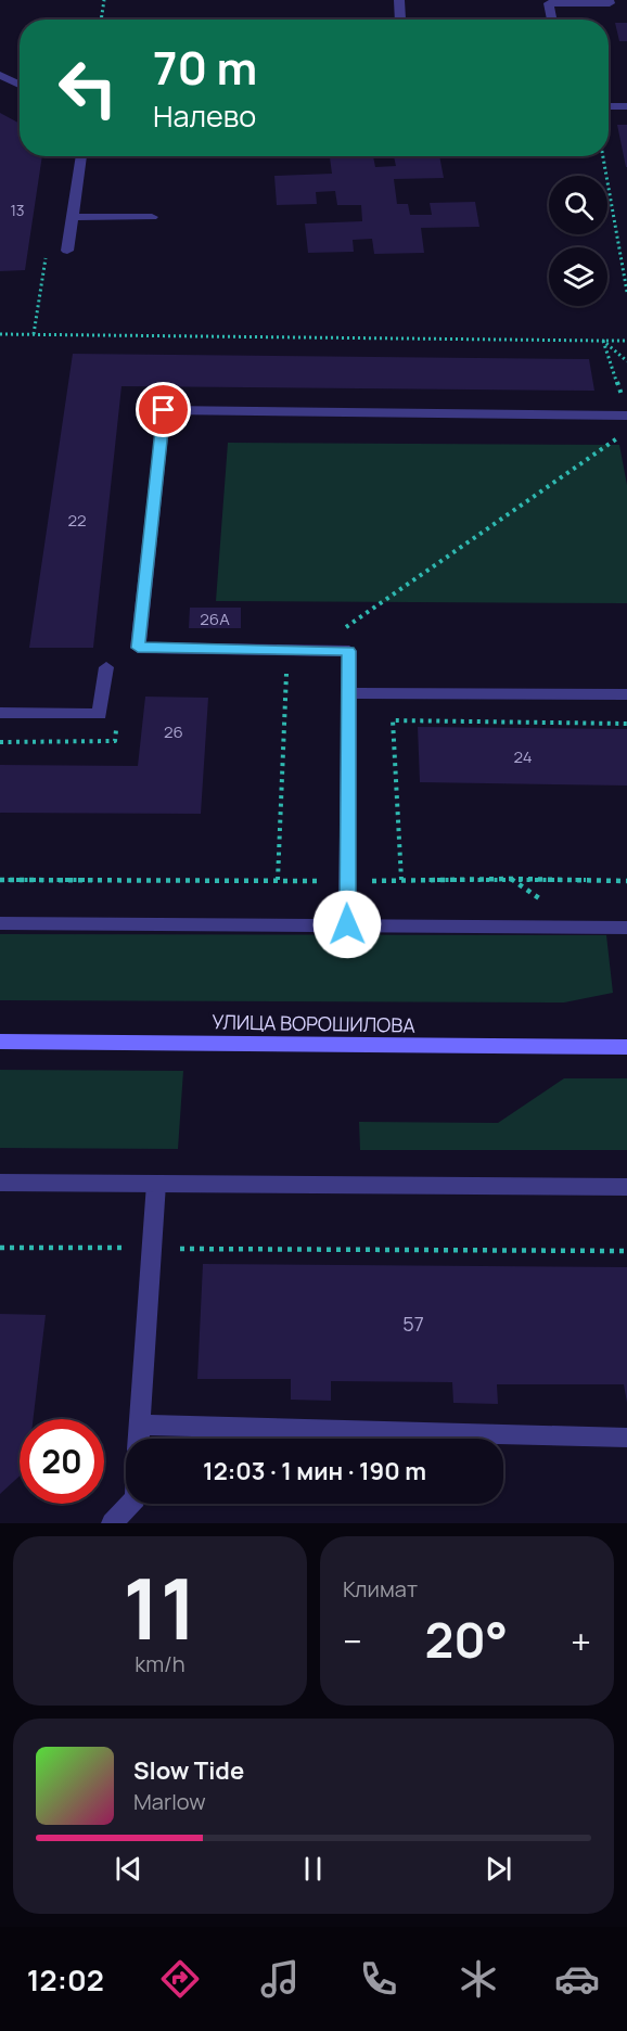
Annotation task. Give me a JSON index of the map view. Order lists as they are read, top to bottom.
{
  "streets": {
    "main road": ["УЛИЦА ВОРОШИЛОВА"]
  },
  "house_numbers": [
    "13",
    "22",
    "26А",
    "26",
    "24",
    "57"
  ],
  "page": {
    "turn": ["70 m", "Налево"],
    "limit": "20",
    "trip": "12:03 · 1 мин · 190 m",
    "tile": [
      ["11", "km/h"],
      "Климат"
    ],
    "heat": ["−", "20°", "+"],
    "song": ["Slow Tide", "Marlow"],
    "tabs": "12:02"
  }
}
